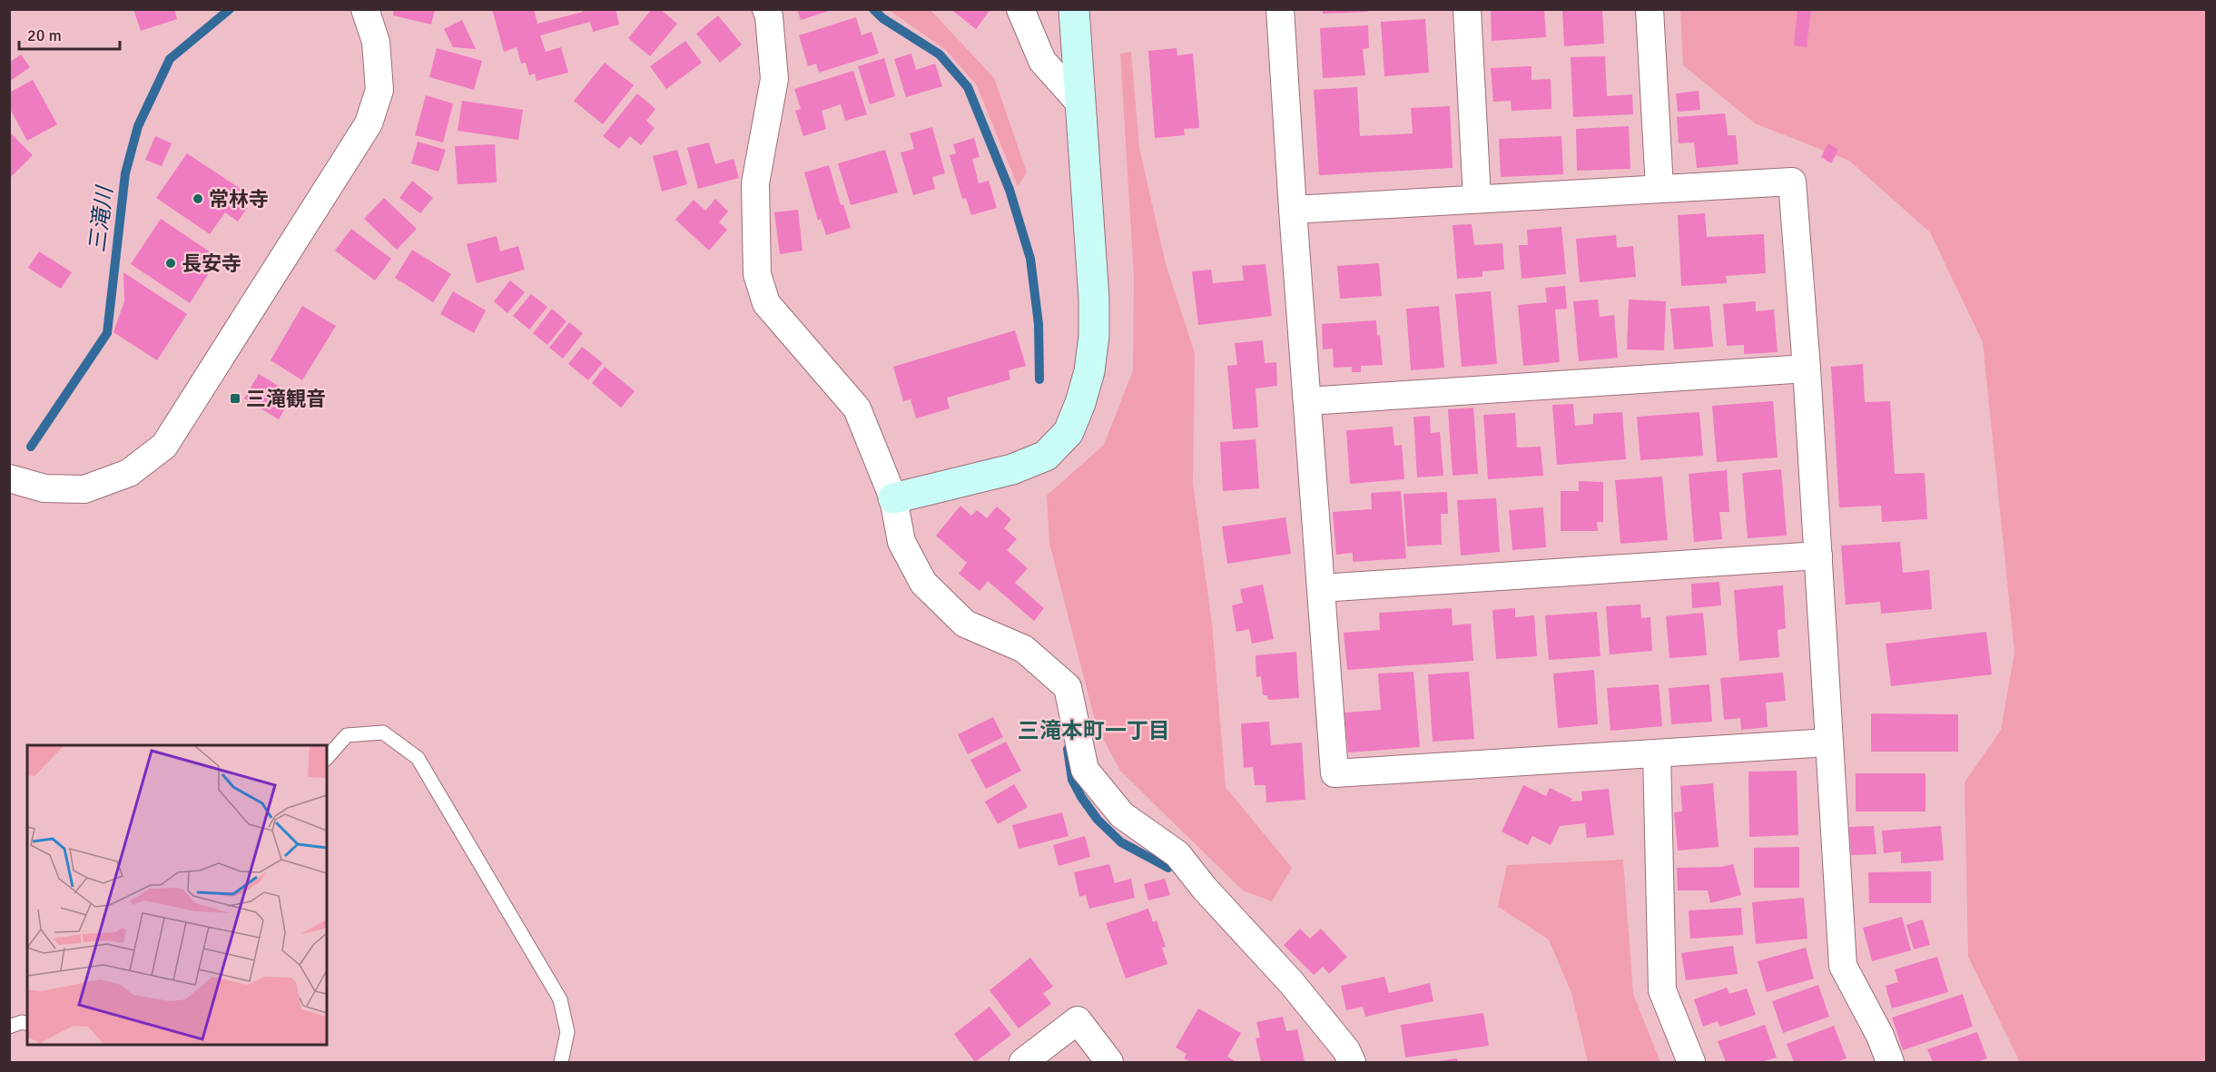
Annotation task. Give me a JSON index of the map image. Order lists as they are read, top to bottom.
{
  "districts": ["三滝本町一丁目"],
  "water": ["三滝川"],
  "places": {
    "other": ["常林寺", "長安寺"],
    "transit": ["三滝観音"]
  },
  "scale_bar": "20 m"
}
